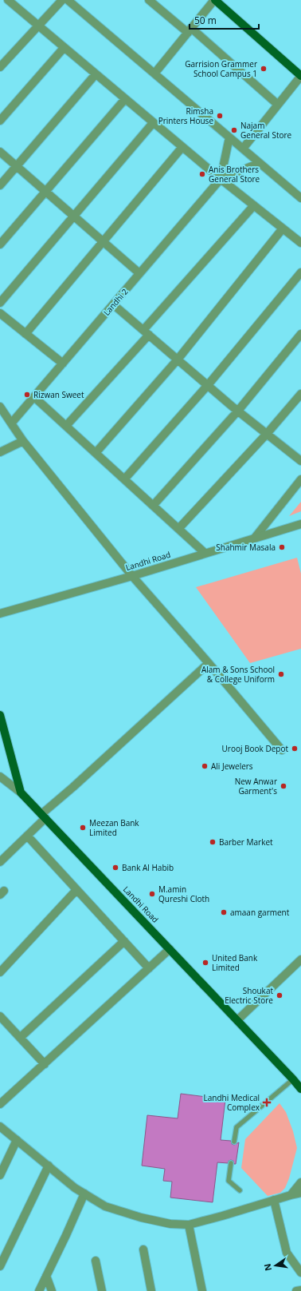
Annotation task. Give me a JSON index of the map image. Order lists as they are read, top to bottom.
{
  "streets": {
    "main road": ["Landhi Road"],
    "street": ["Landhi 2"]
  },
  "places": {
    "other": [
      "Garrision Grammer School Campus 1",
      "Rimsha Printers House",
      "Najam General Store",
      "Anis Brothers General Store",
      "Rizwan Sweet",
      "Shahmir Masala",
      "Alam & Sons School & College Uniform",
      "Urooj Book Depot",
      "Ali Jewelers",
      "New Anwar Garment's",
      "Meezan Bank Limited",
      "Barber Market",
      "Bank Al Habib",
      "M.amin Qureshi Cloth",
      "amaan garment",
      "United Bank Limited",
      "Shoukat Electric Store"
    ],
    "health": ["Landhi Medical Complex"]
  },
  "scale_bar": "50 m",
  "north": "left"
}
